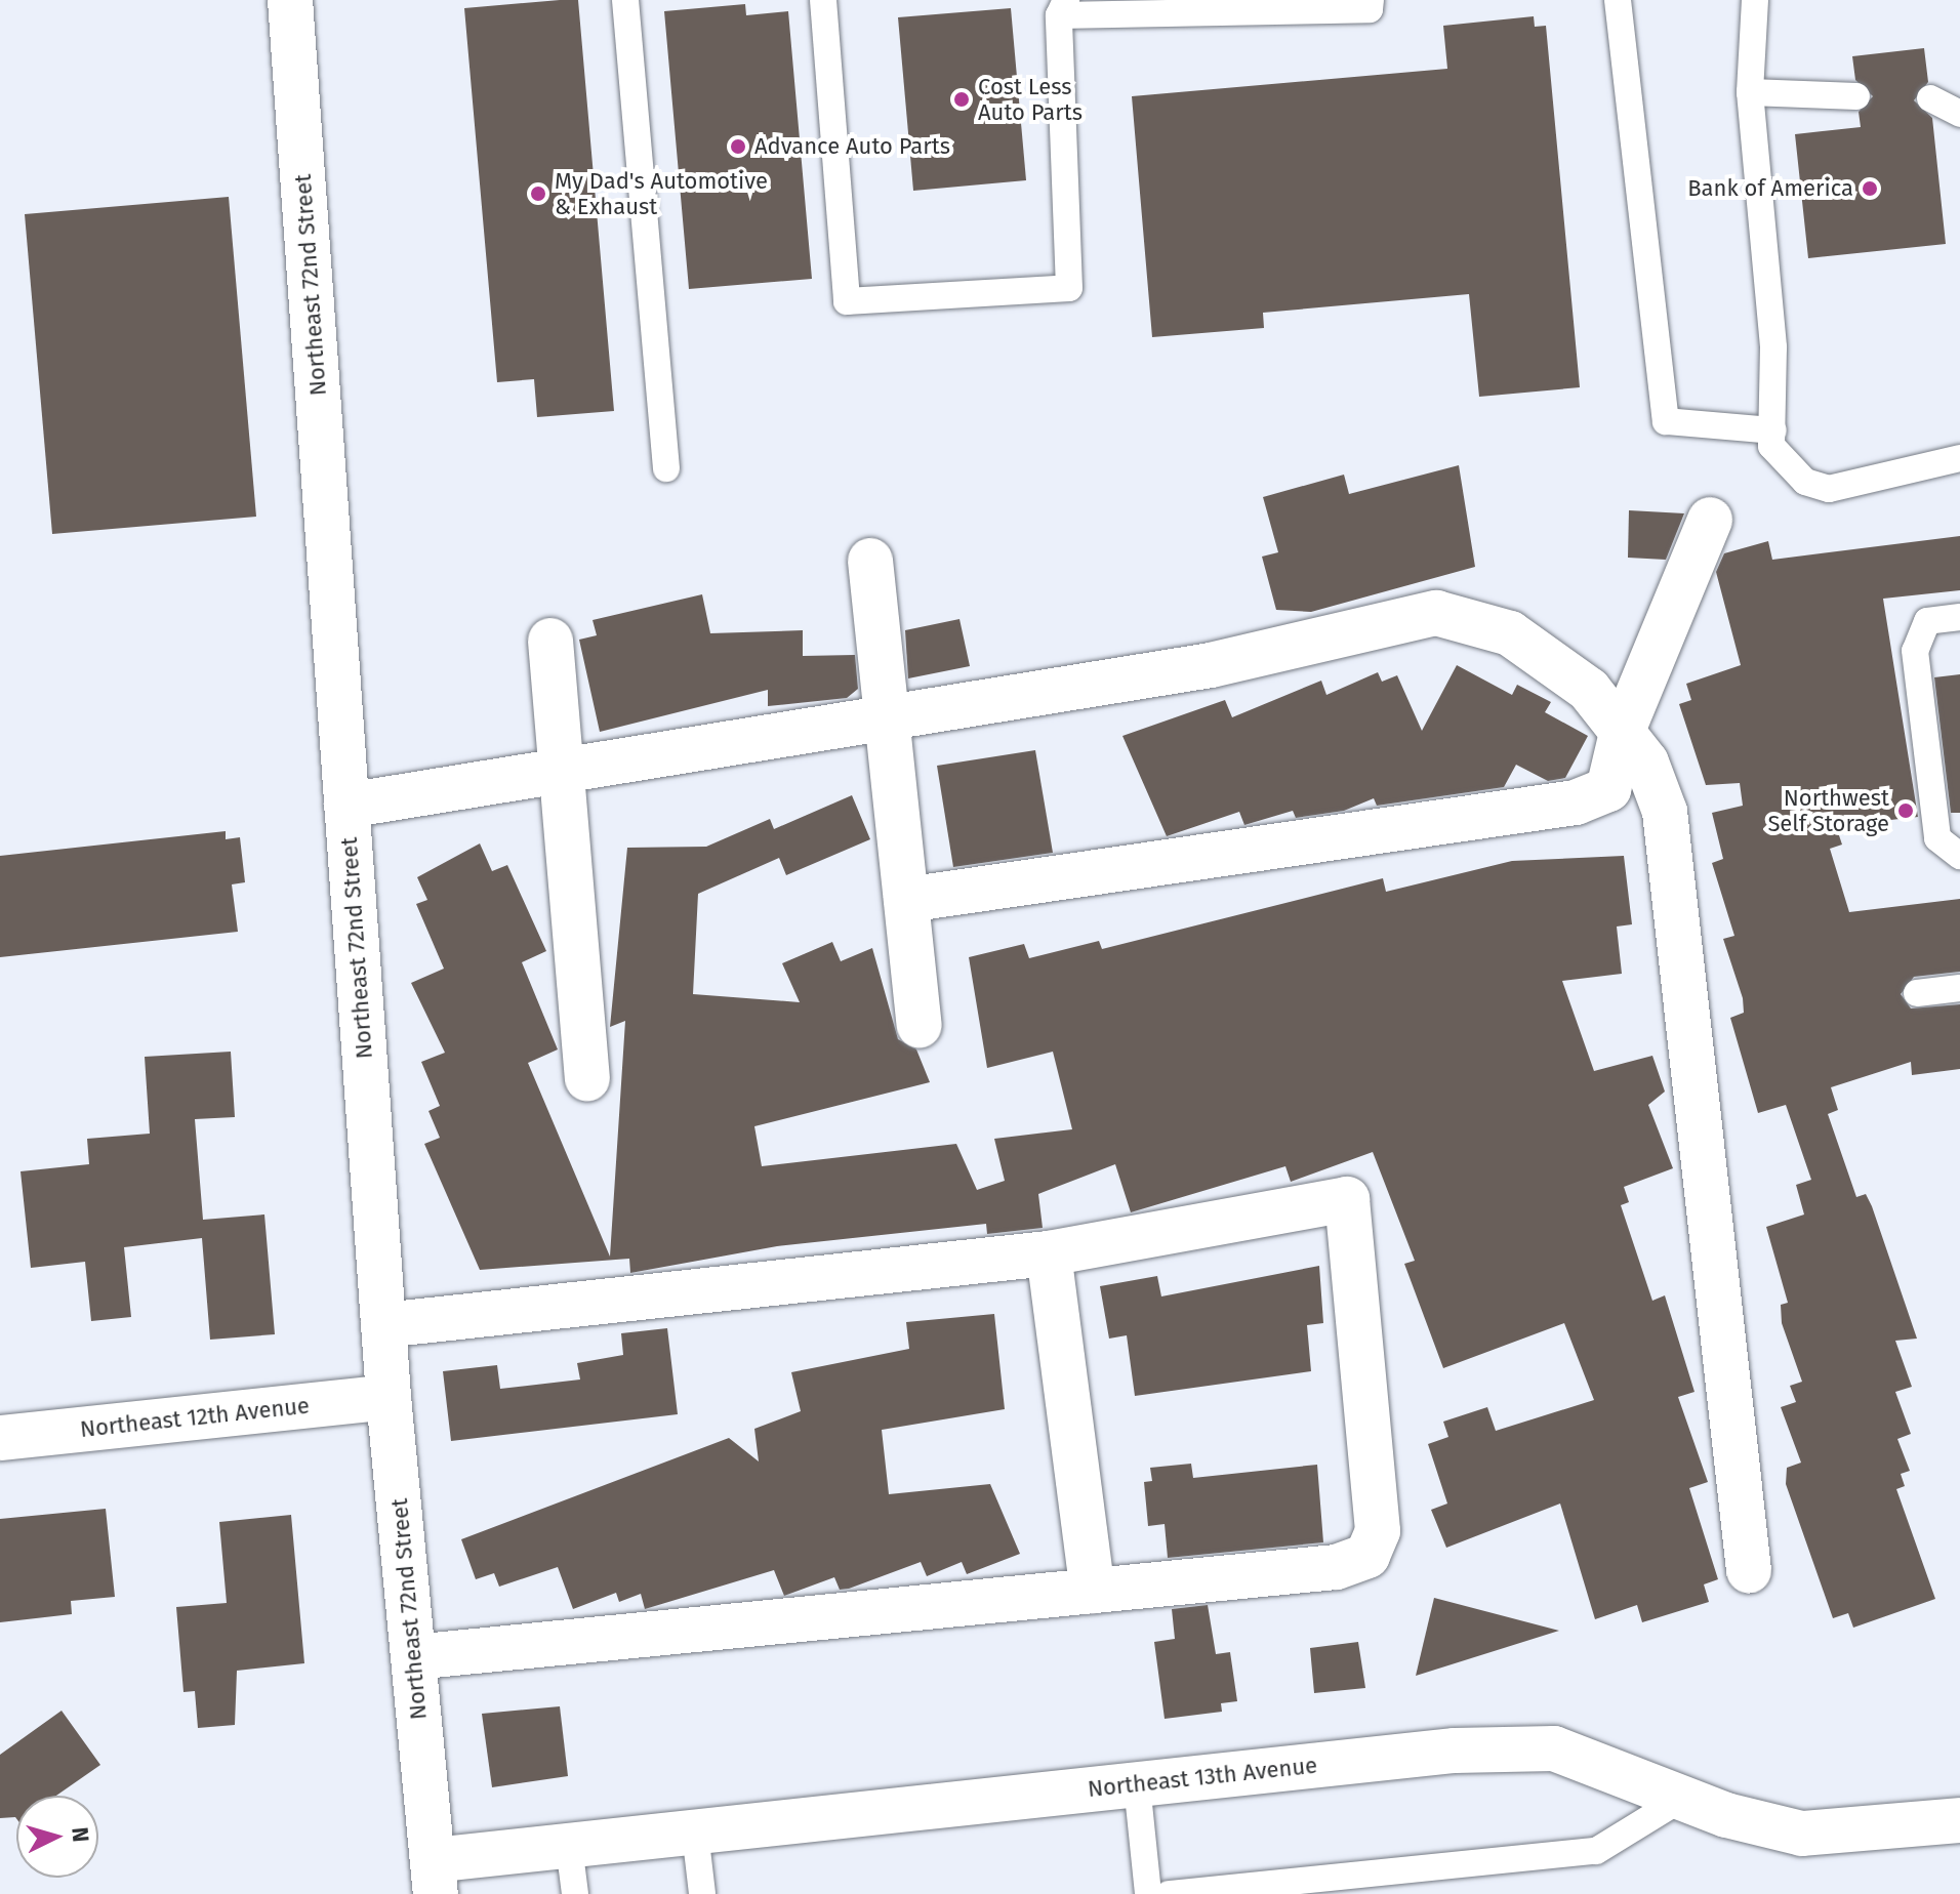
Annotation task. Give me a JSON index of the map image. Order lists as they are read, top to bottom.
{
  "streets": {
    "street": ["Northeast 72nd Street", "Northeast 12th Avenue", "Northeast 13th Avenue"]
  },
  "crossings": [
    ["Northeast 72nd Street", "Northeast 12th Avenue"],
    ["Northeast 72nd Street", "Northeast 13th Avenue"]
  ],
  "places": [
    "Cost Less Auto Parts",
    "Advance Auto Parts",
    "Bank of America",
    "My Dad's Automotive & Exhaust",
    "Northwest Self Storage"
  ],
  "north": "right"
}
